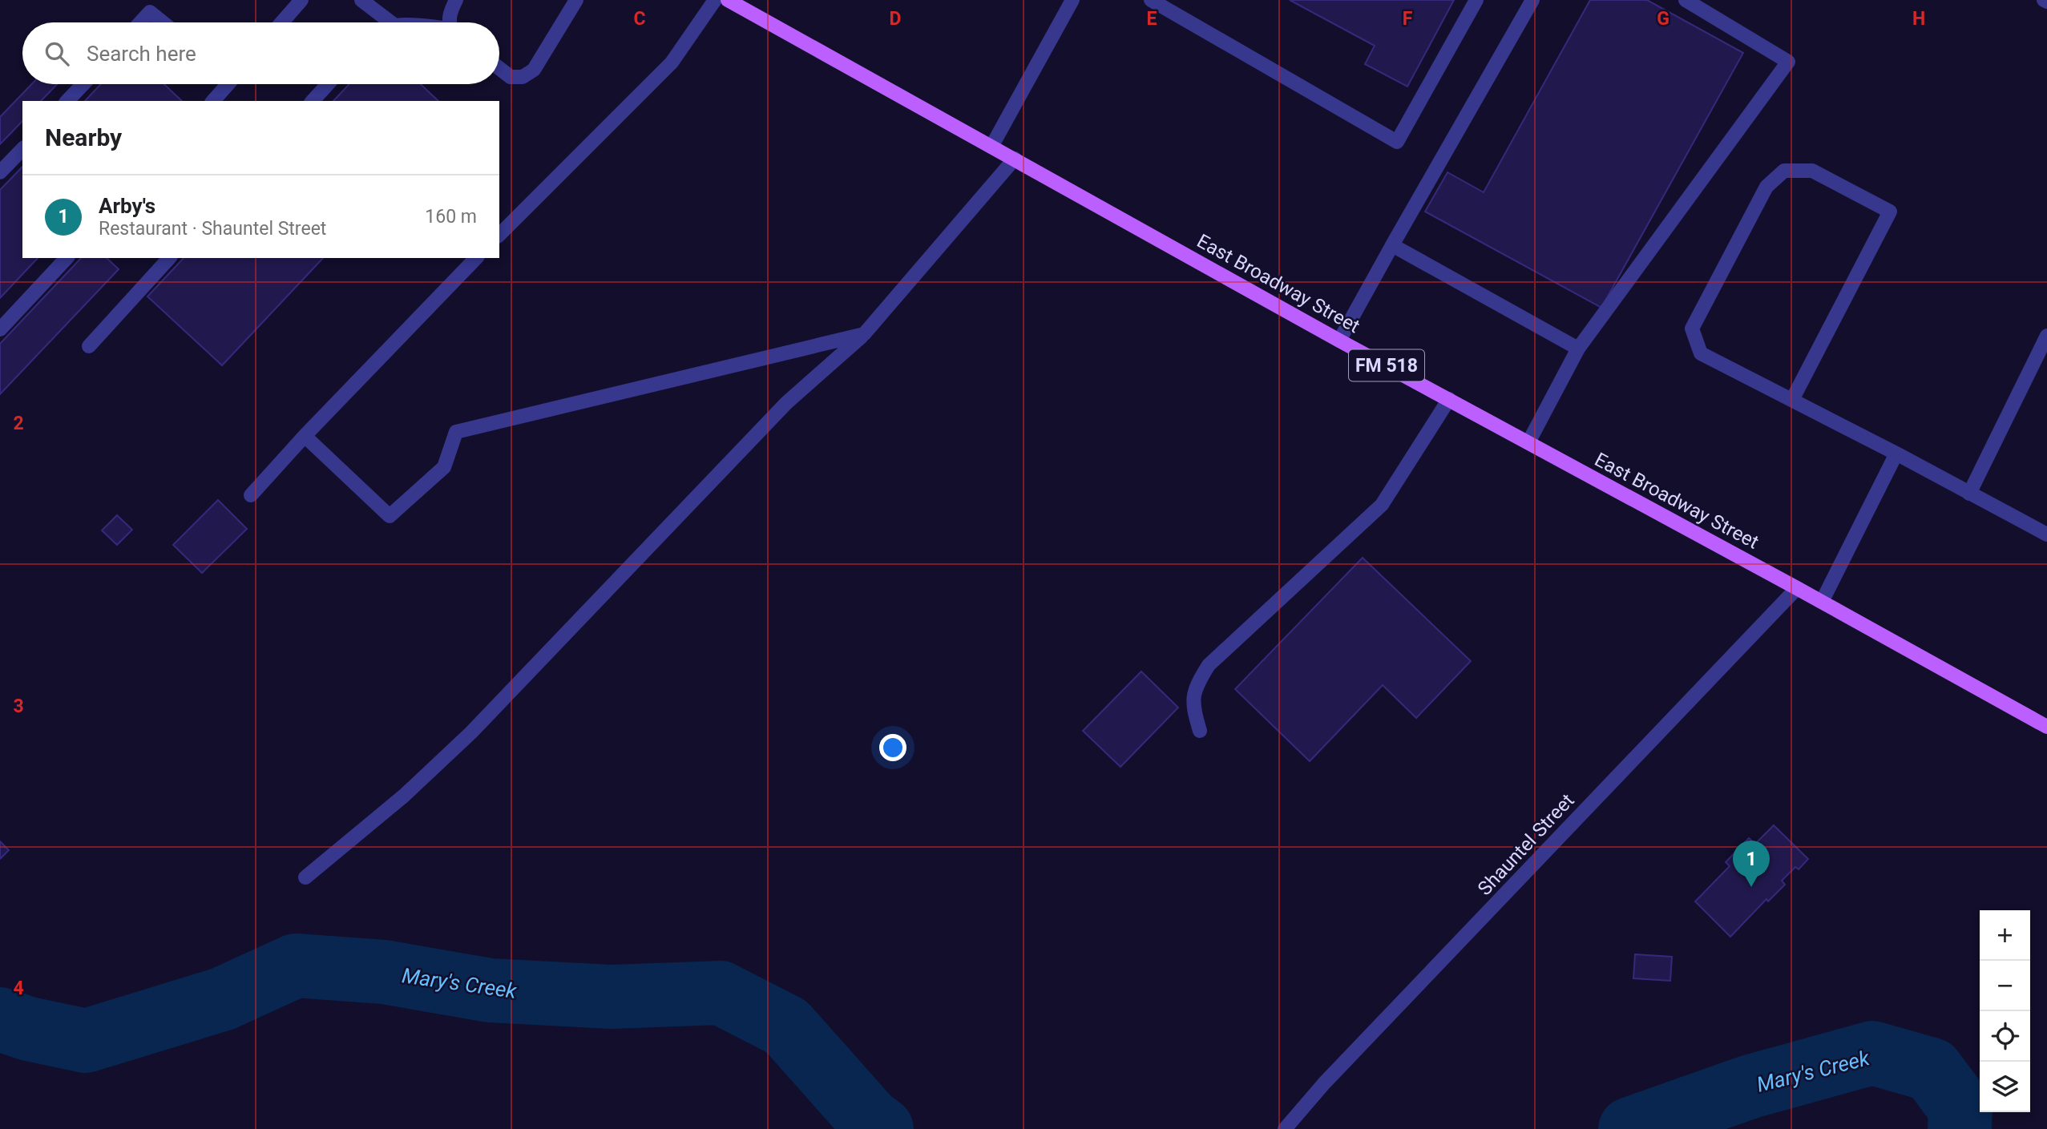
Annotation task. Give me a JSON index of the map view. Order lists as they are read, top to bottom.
{
  "streets": {
    "main road": ["East Broadway Street", "FM 518"],
    "street": ["Shauntel Street"]
  },
  "crossings": [
    ["East Broadway Street", "Shauntel Street"]
  ],
  "water": ["Mary's Creek"],
  "page": {
    "search": "Search here",
    "heading": "Nearby",
    "list": [
      {
        "mark": "1",
        "name": "Arby's",
        "note": "Restaurant · Shauntel Street",
        "value": "160 m"
      }
    ],
    "pins": "1",
    "map_buttons": ["+", "−"]
  },
  "grid": {
    "columns": [
      "C",
      "D",
      "E",
      "F",
      "G",
      "H"
    ],
    "rows": ["2", "3", "4"]
  }
}
